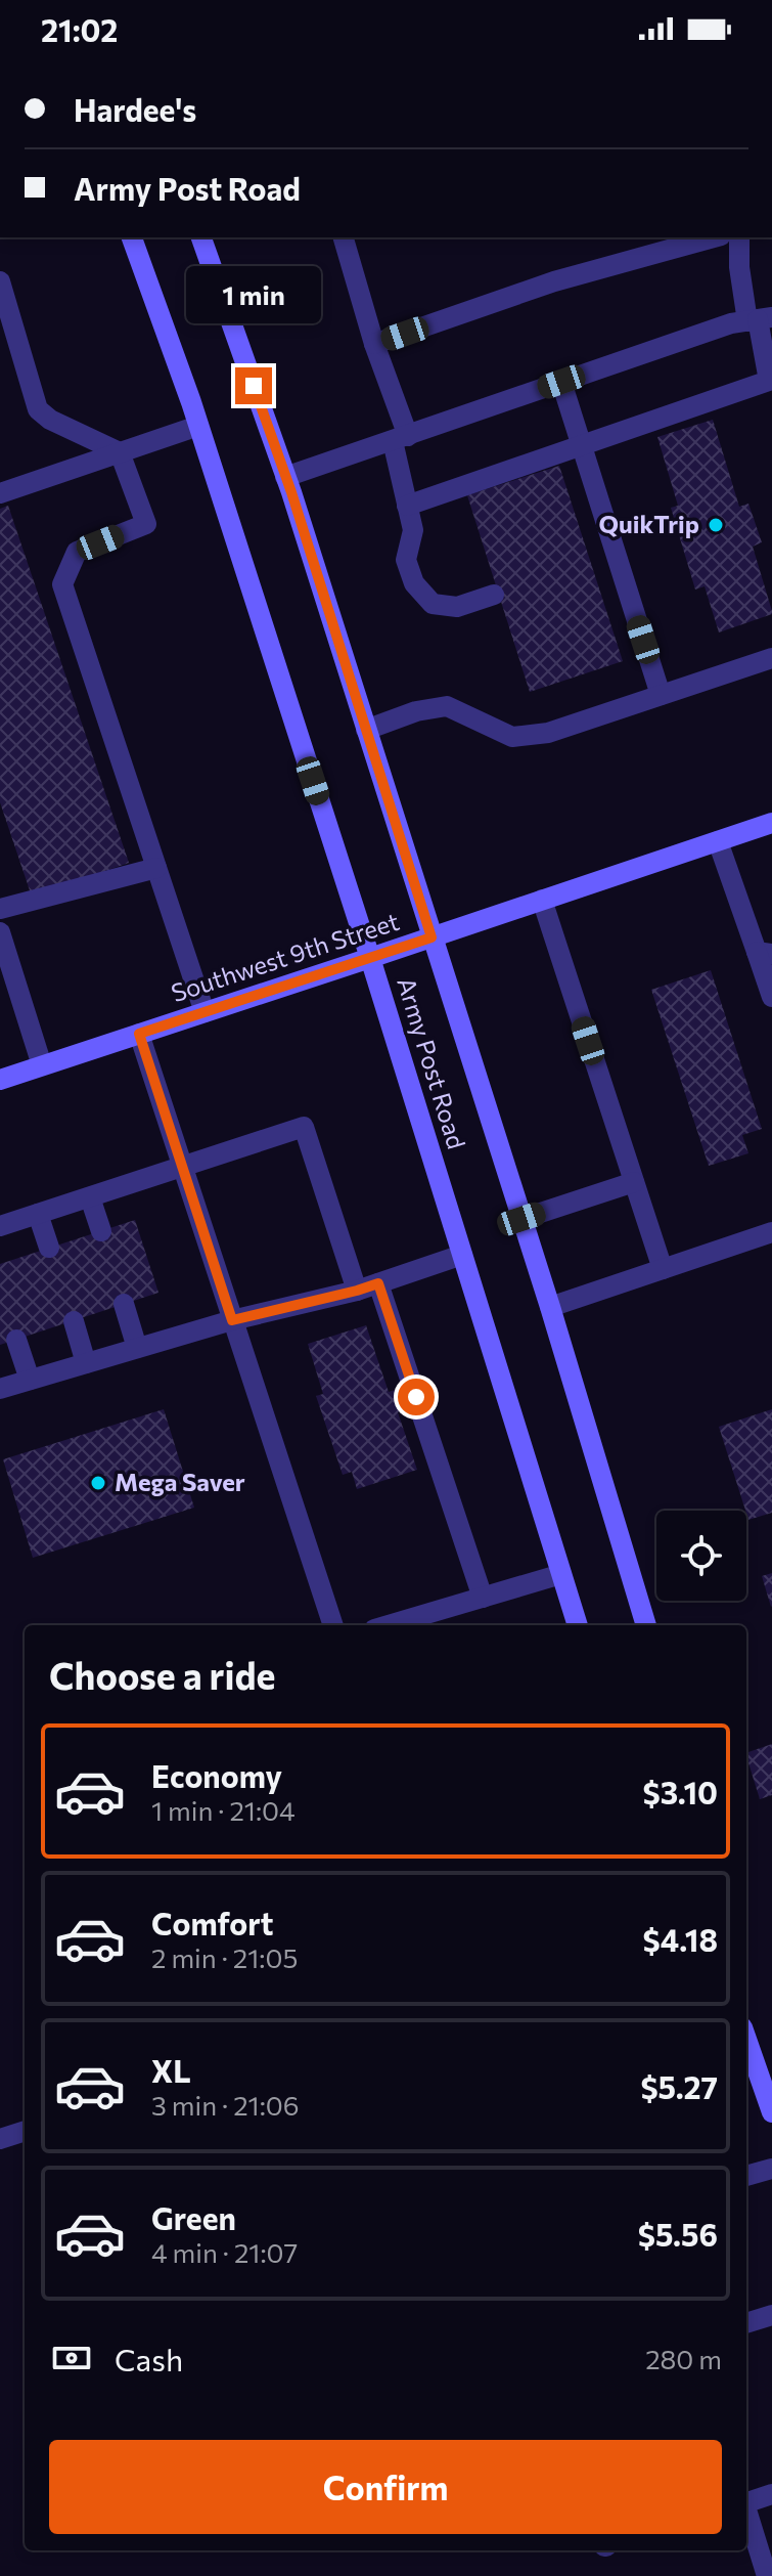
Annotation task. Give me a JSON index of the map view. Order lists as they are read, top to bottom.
{
  "streets": {
    "main road": ["Southwest 9th Street", "Army Post Road"]
  },
  "crossings": [
    ["Southwest 9th Street", "Army Post Road"]
  ],
  "places": ["QuikTrip", "Mega Saver"],
  "page": {
    "status": "21:02",
    "banner": ["Hardee's", "Army Post Road"],
    "bubble": "1 min",
    "heading": "Choose a ride",
    "list": [
      {
        "name": "Economy",
        "note": "1 min · 21:04",
        "value": "$3.10"
      },
      {
        "name": "Comfort",
        "note": "2 min · 21:05",
        "value": "$4.18"
      },
      {
        "name": "XL",
        "note": "3 min · 21:06",
        "value": "$5.27"
      },
      {
        "name": "Green",
        "note": "4 min · 21:07",
        "value": "$5.56"
      }
    ],
    "pay": ["Cash", "280 m"],
    "buttons": "Confirm"
  }
}
